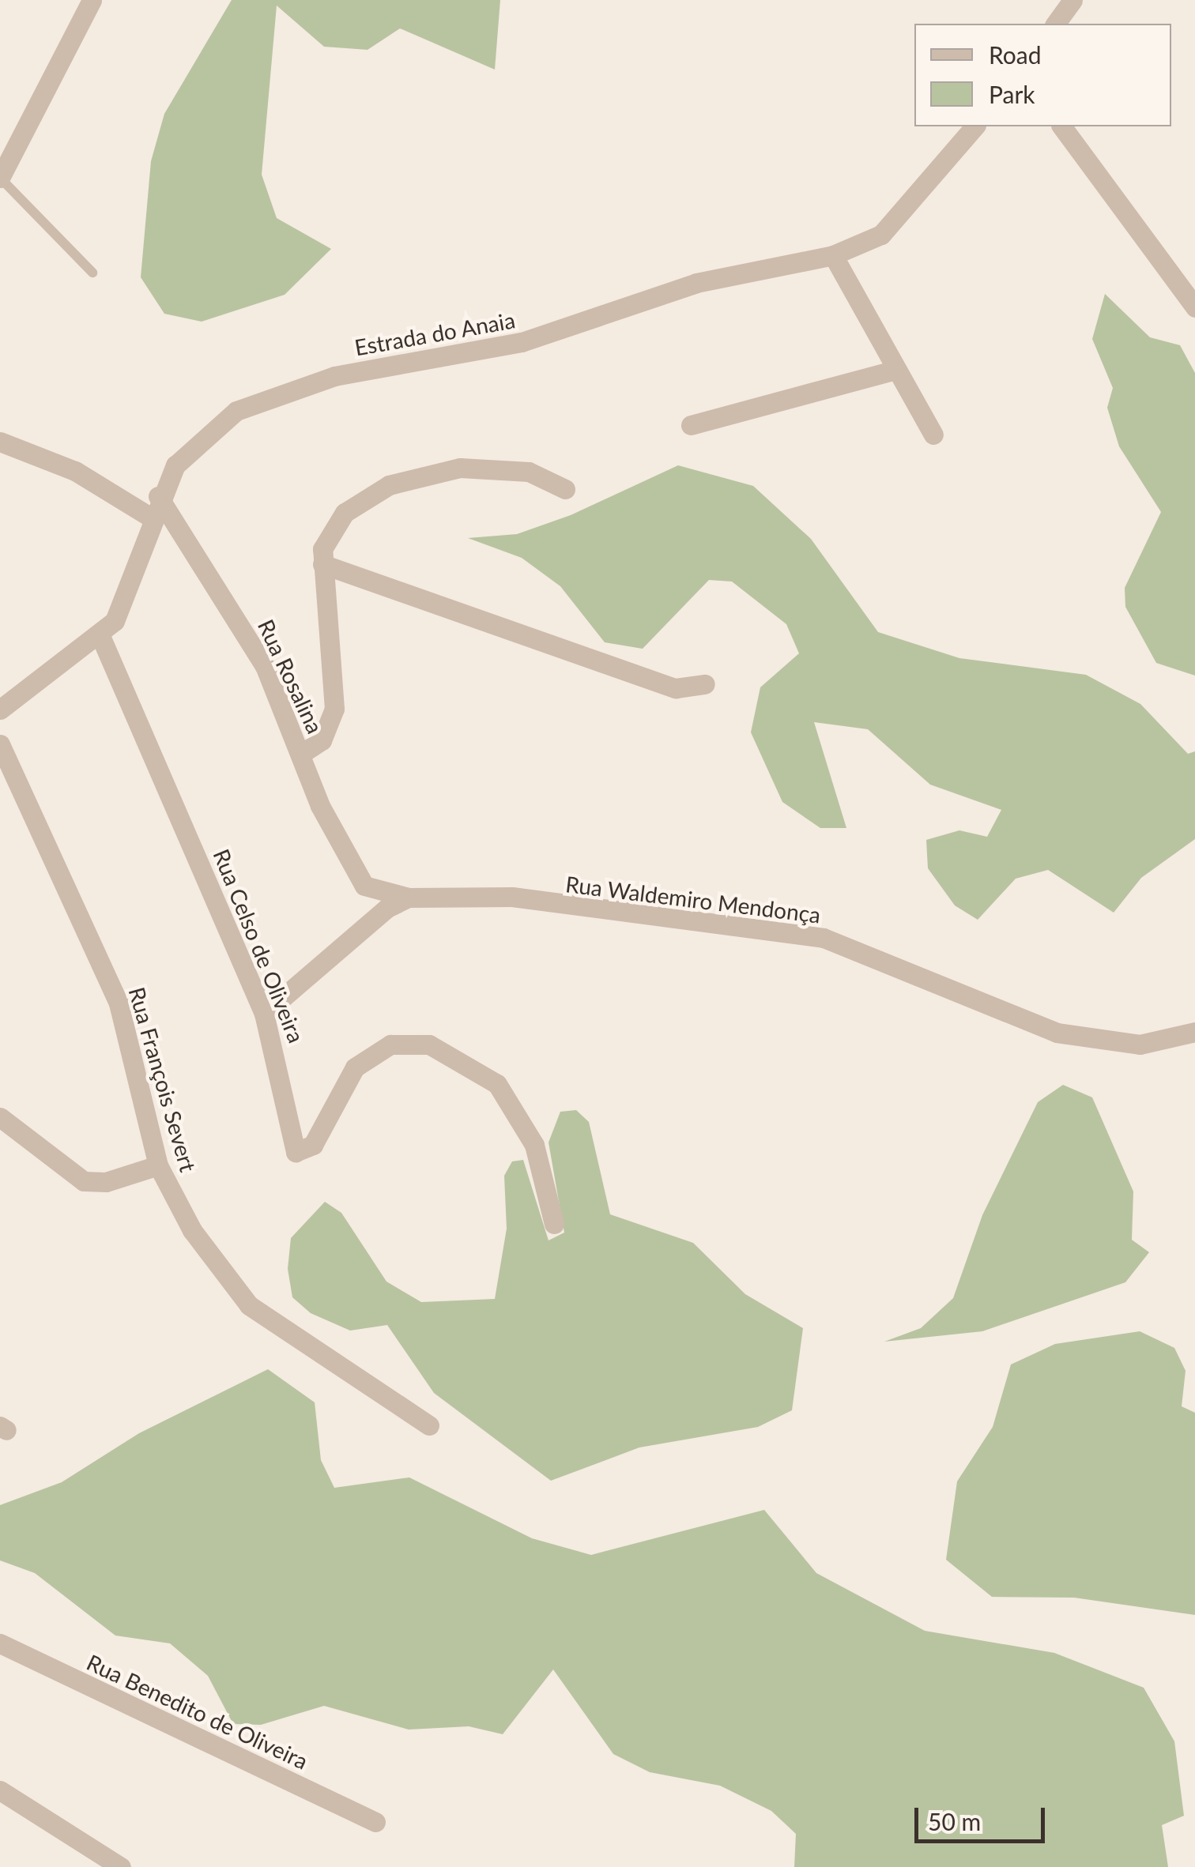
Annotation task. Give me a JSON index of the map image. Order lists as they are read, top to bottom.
{
  "streets": {
    "street": [
      "Estrada do Anaia",
      "Rua Rosalina",
      "Rua Waldemiro Mendonça",
      "Rua Celso de Oliveira",
      "Rua François Severt",
      "Rua Benedito de Oliveira"
    ]
  },
  "crossings": [
    ["Estrada do Anaia", "Rua Rosalina"],
    ["Estrada do Anaia", "Rua Celso de Oliveira"],
    ["Rua Rosalina", "Rua Waldemiro Mendonça"],
    ["Rua Waldemiro Mendonça", "Rua Celso de Oliveira"]
  ],
  "legend": ["Road", "Park"],
  "scale_bar": "50 m"
}
